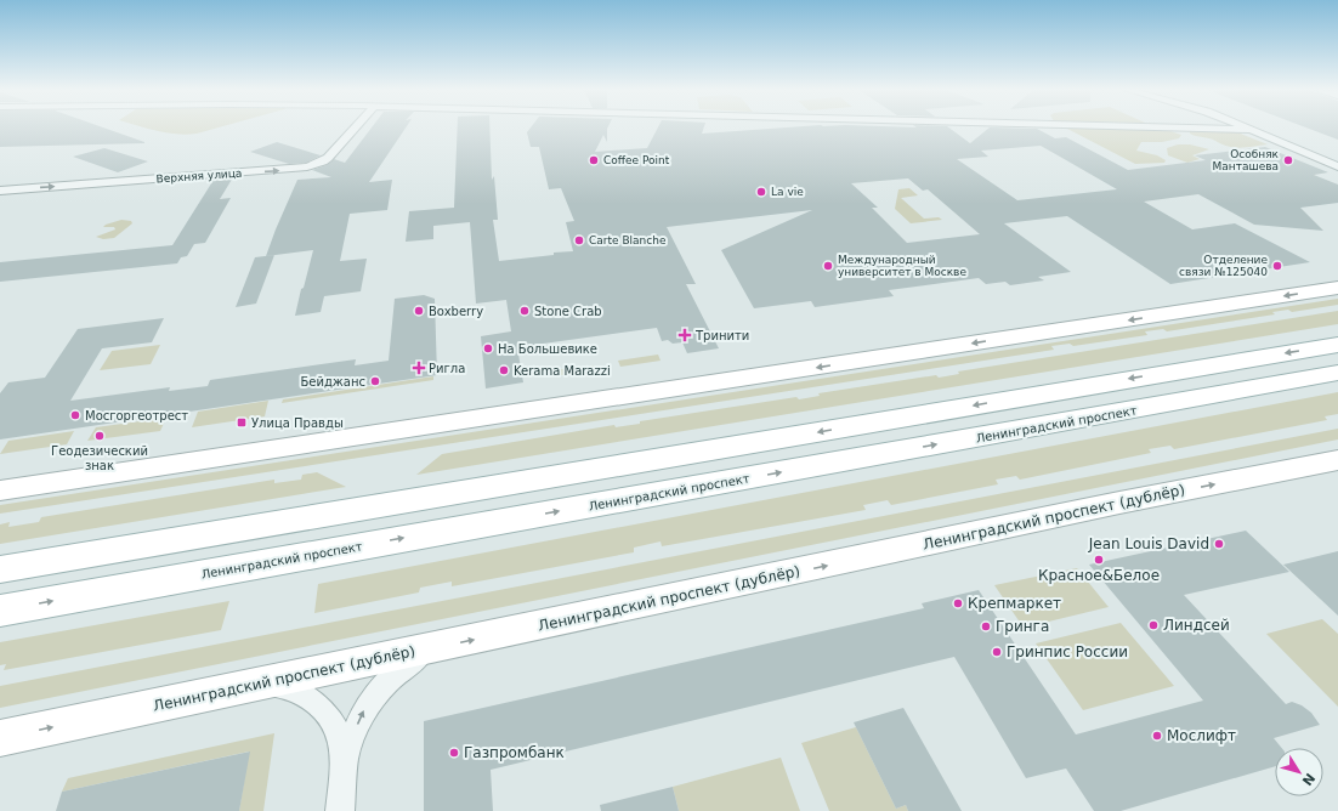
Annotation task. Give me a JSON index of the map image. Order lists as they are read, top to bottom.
{
  "streets": {
    "main road": ["Ленинградский проспект", "Ленинградский проспект (дублёр)"],
    "street": ["Верхняя улица"]
  },
  "one_way": ["Верхняя улица"],
  "places": {
    "other": [
      "Coffee Point",
      "Особняк Манташева",
      "La vie",
      "Carte Blanche",
      "Международный университет в Москве",
      "Отделение связи №125040",
      "Boxberry",
      "Stone Crab",
      "На Большевике",
      "Kerama Marazzi",
      "Бейджанс",
      "Мосгоргеотрест",
      "Геодезический знак",
      "Jean Louis David",
      "Красное&Белое",
      "Крепмаркет",
      "Линдсей",
      "Гринга",
      "Гринпис России",
      "Мослифт",
      "Газпромбанк"
    ],
    "health": ["Тринити", "Ригла"],
    "transit": ["Улица Правды"]
  },
  "north": "bottom right"
}
